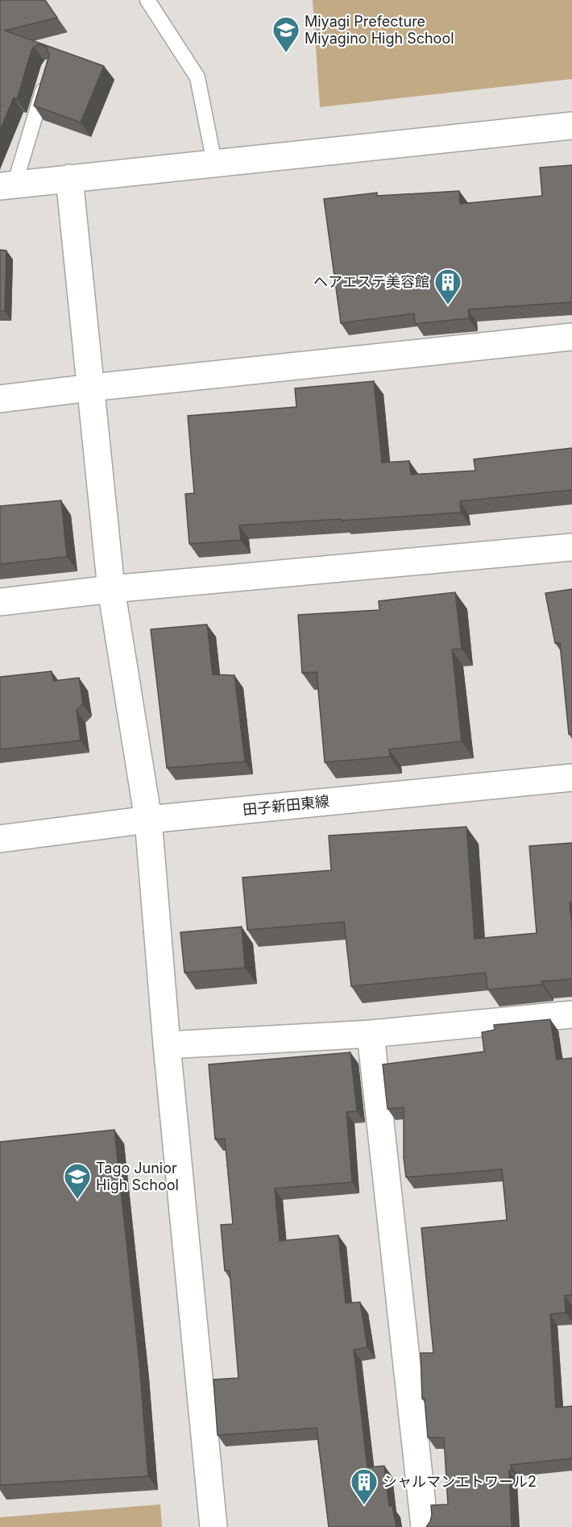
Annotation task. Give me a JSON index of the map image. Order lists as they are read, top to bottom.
{
  "streets": {
    "street": ["田子新田東線"]
  },
  "places": {
    "school or university": ["Miyagi Prefecture Miyagino High School", "Tago Junior High School"],
    "building": ["ヘアエステ美容館", "シャルマンエトワール2"]
  }
}
